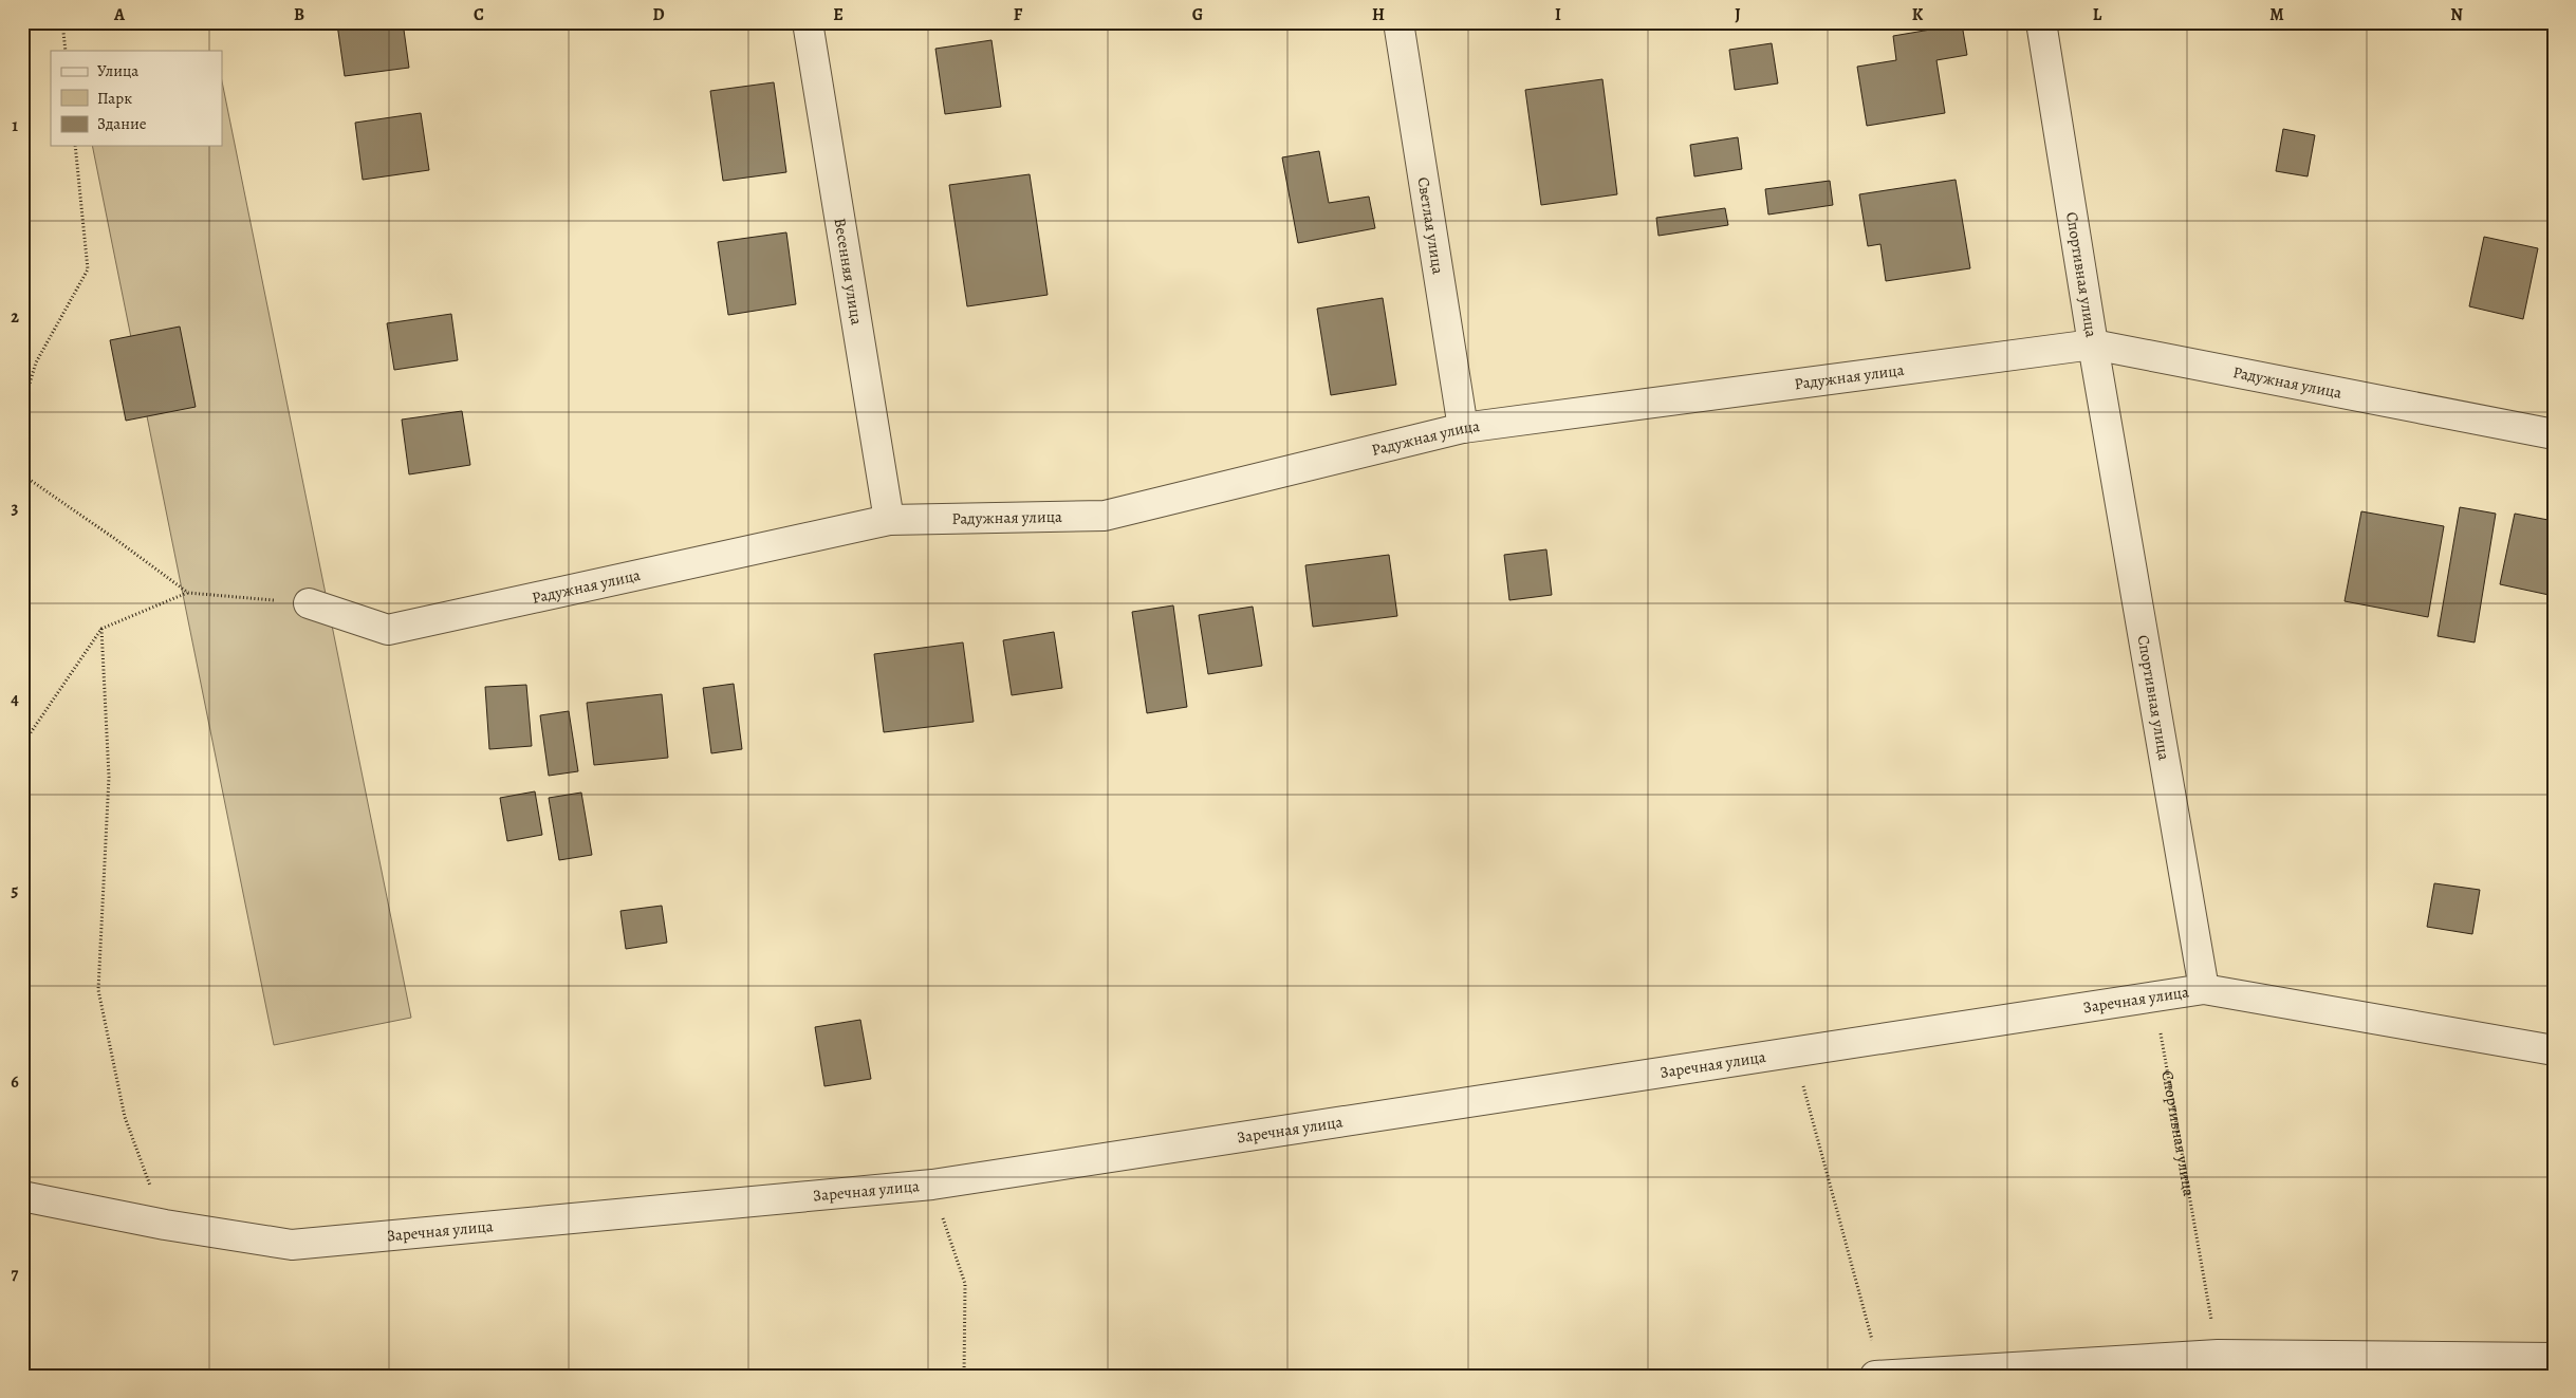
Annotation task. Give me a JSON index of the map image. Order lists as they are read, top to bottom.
{
  "streets": {
    "street": [
      "Светлая улица",
      "Весенняя улица",
      "Спортивная улица",
      "Радужная улица",
      "Заречная улица"
    ]
  },
  "crossings": [
    ["Светлая улица", "Радужная улица"],
    ["Весенняя улица", "Радужная улица"],
    ["Спортивная улица", "Радужная улица"],
    ["Спортивная улица", "Заречная улица"]
  ],
  "legend": ["Улица", "Парк", "Здание"],
  "grid": {
    "columns": [
      "A",
      "B",
      "C",
      "D",
      "E",
      "F",
      "G",
      "H",
      "I",
      "J",
      "K",
      "L",
      "M",
      "N"
    ],
    "rows": [
      "1",
      "2",
      "3",
      "4",
      "5",
      "6",
      "7"
    ]
  }
}
